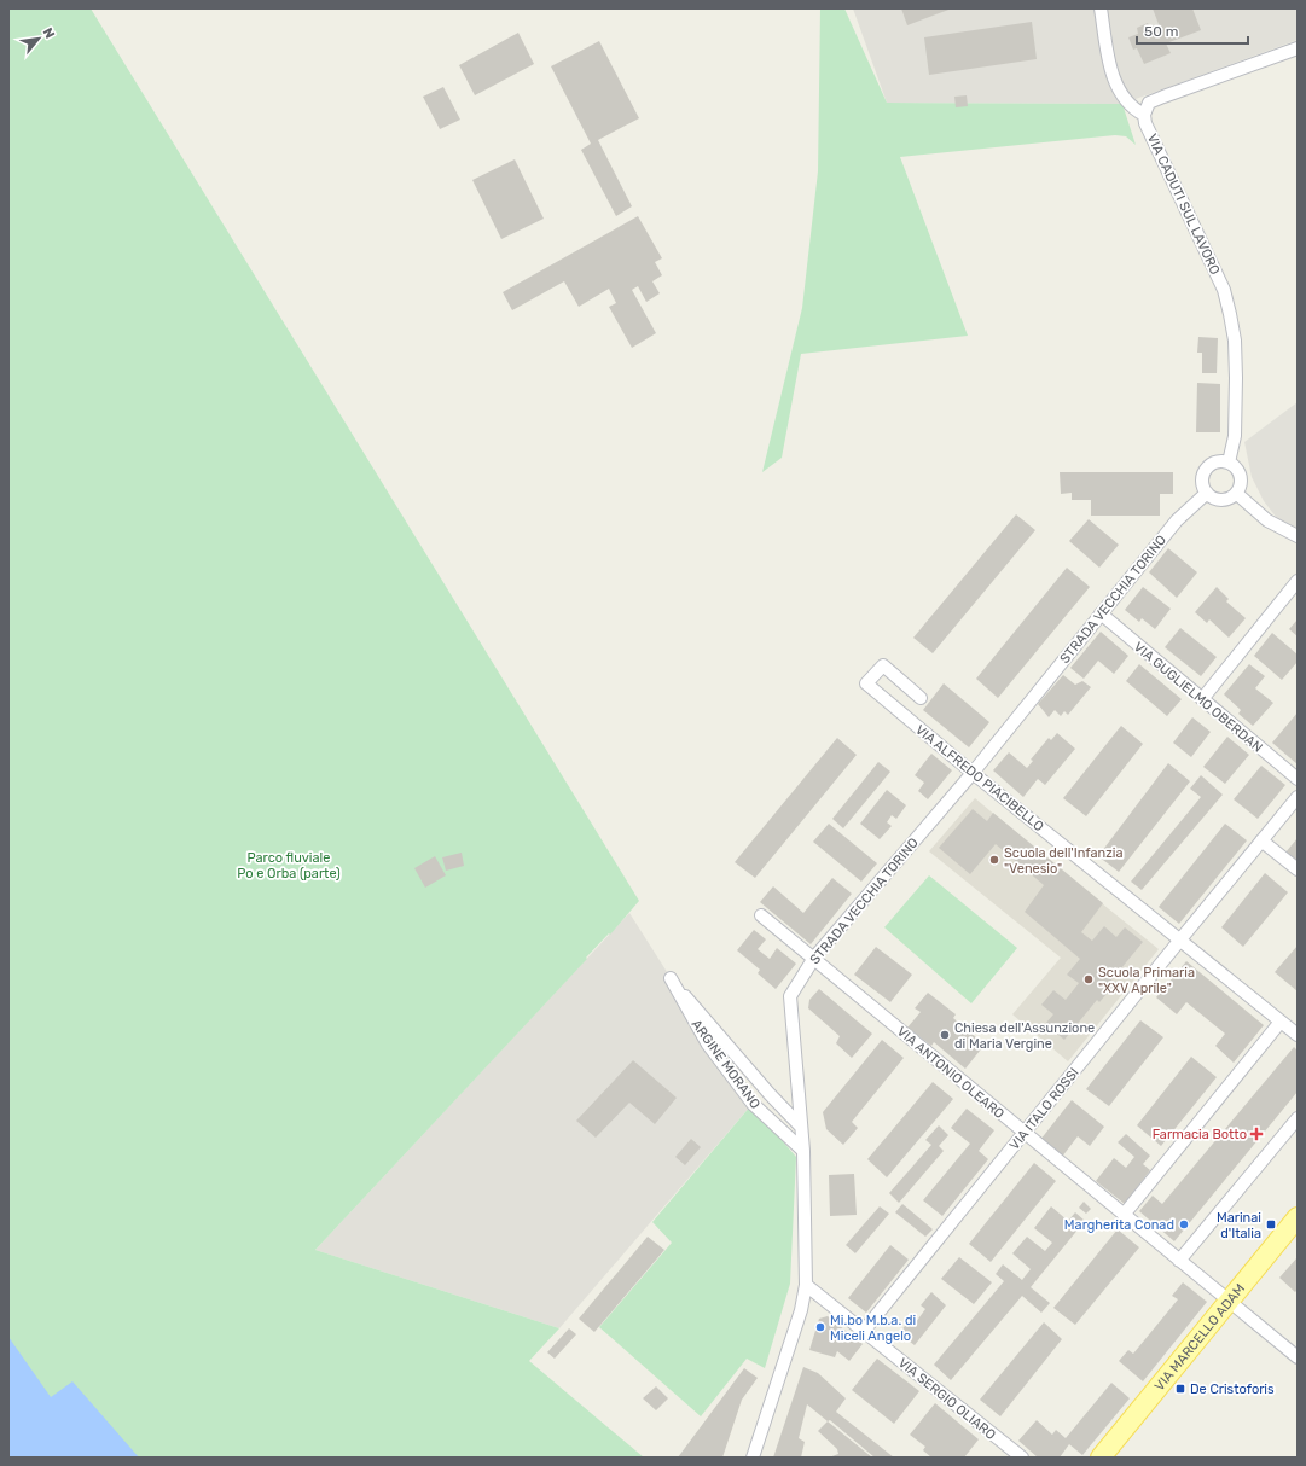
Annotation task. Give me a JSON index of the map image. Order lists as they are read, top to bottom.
{
  "streets": {
    "main road": ["VIA MARCELLO ADAM"],
    "street": [
      "VIA CADUTI SUL LAVORO",
      "STRADA VECCHIA TORINO",
      "VIA GUGLIELMO OBERDAN",
      "VIA ALFREDO PIACIBELLO",
      "ARGINE MORANO",
      "VIA ANTONIO OLEARO",
      "VIA ITALO ROSSI",
      "VIA SERGIO OLIARO"
    ]
  },
  "crossings": [
    ["VIA CADUTI SUL LAVORO", "STRADA VECCHIA TORINO"],
    ["STRADA VECCHIA TORINO", "VIA GUGLIELMO OBERDAN"],
    ["STRADA VECCHIA TORINO", "VIA ALFREDO PIACIBELLO"],
    ["STRADA VECCHIA TORINO", "ARGINE MORANO"],
    ["STRADA VECCHIA TORINO", "VIA ANTONIO OLEARO"],
    ["STRADA VECCHIA TORINO", "VIA SERGIO OLIARO"],
    ["VIA ALFREDO PIACIBELLO", "VIA ITALO ROSSI"],
    ["VIA ANTONIO OLEARO", "VIA ITALO ROSSI"],
    ["VIA ANTONIO OLEARO", "VIA MARCELLO ADAM"],
    ["VIA ITALO ROSSI", "VIA SERGIO OLIARO"]
  ],
  "parks": ["Parco fluviale Po e Orba (parte)"],
  "places": {
    "other": [
      "Scuola dell'Infanzia \"Venesio\"",
      "Scuola Primaria \"XXV Aprile\"",
      "Chiesa dell'Assunzione di Maria Vergine",
      "Margherita Conad",
      "Mi.bo M.b.a. di Miceli Angelo"
    ],
    "health": ["Farmacia Botto"],
    "transit": ["Marinai d'Italia", "De Cristoforis"]
  },
  "scale_bar": "50 m",
  "north": "top right"
}
